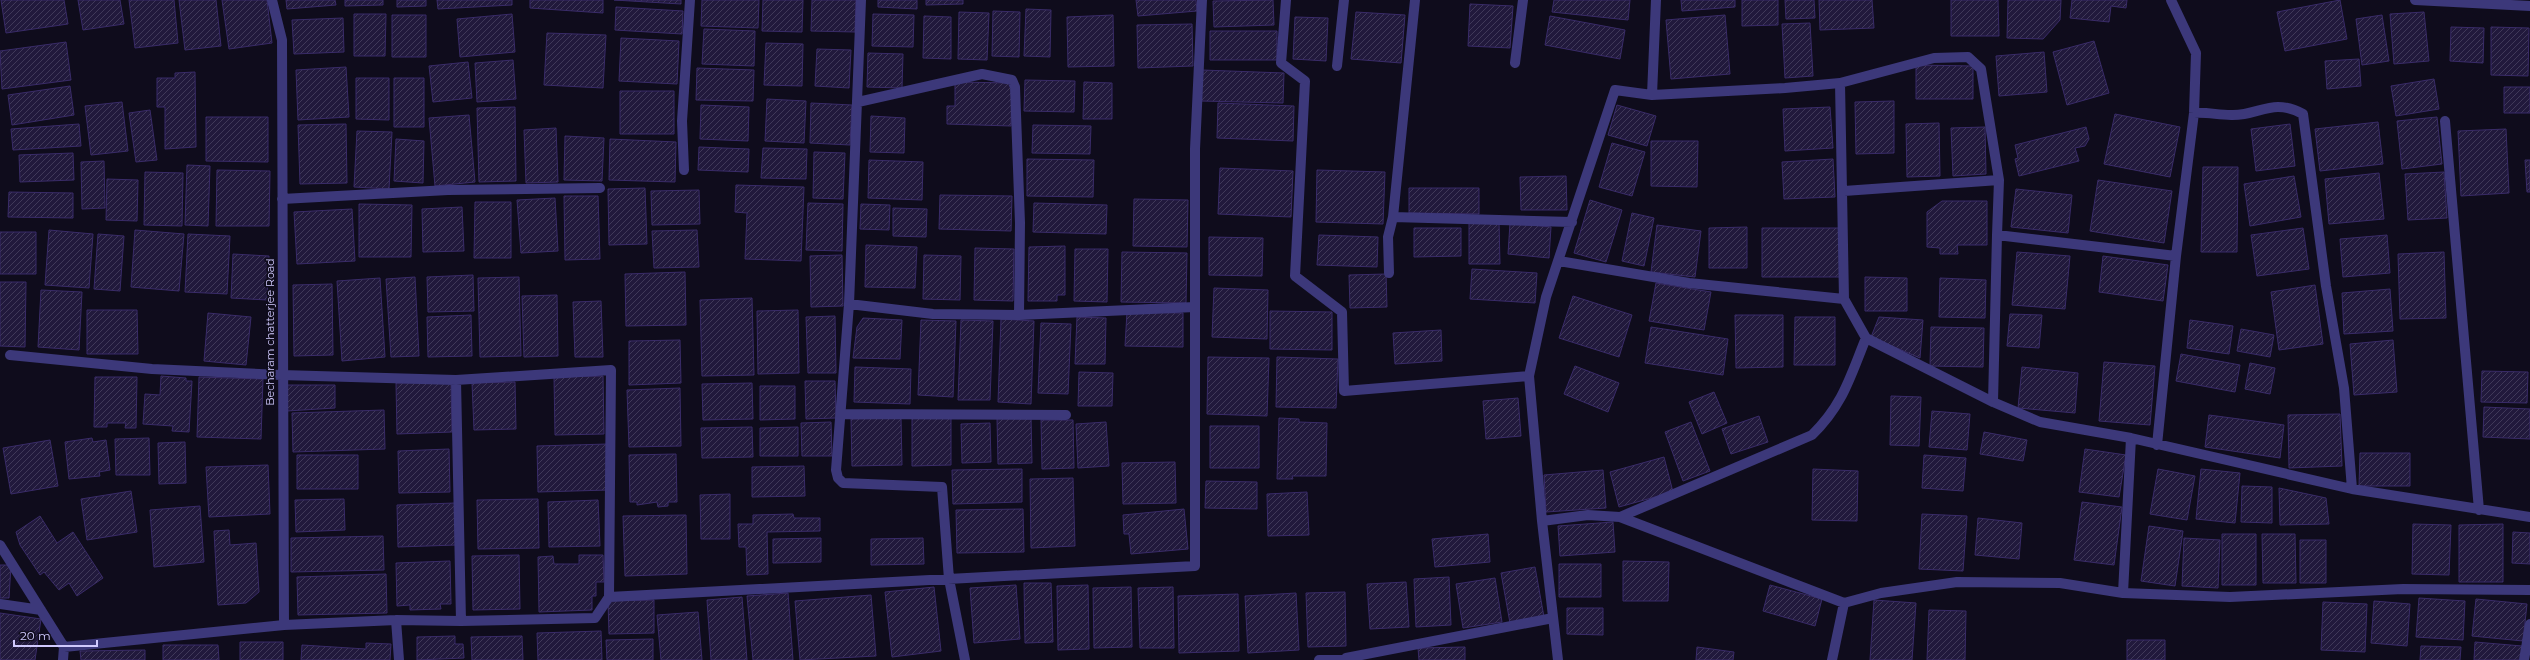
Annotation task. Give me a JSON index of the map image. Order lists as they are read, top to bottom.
{
  "streets": {
    "street": ["Becharam chatterjee Road"]
  },
  "scale_bar": "20 m"
}
